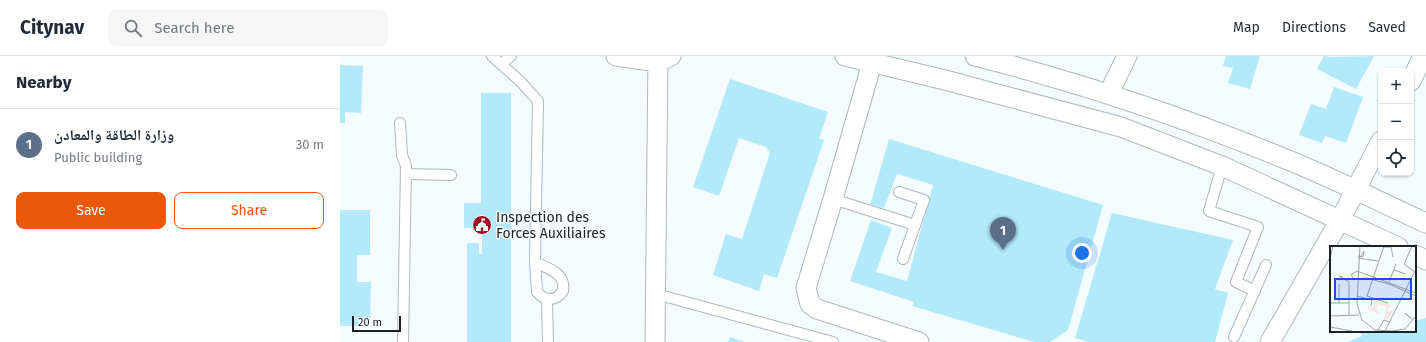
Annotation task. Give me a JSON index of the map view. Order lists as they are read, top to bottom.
{
  "places": {
    "public building": ["Inspection des Forces Auxiliaires"]
  },
  "scale_bar": "20 m",
  "page": {
    "header": "Citynav",
    "search": "Search here",
    "nav": ["Map", "Directions", "Saved"],
    "heading": "Nearby",
    "map_buttons": ["+", "−"],
    "list": [
      {
        "mark": "1",
        "name": "وزارة الطاقة والمعادن",
        "note": "Public building",
        "value": "30 m"
      }
    ],
    "buttons": ["Save", "Share"],
    "pins": "1",
    "scale": "20 m"
  }
}
